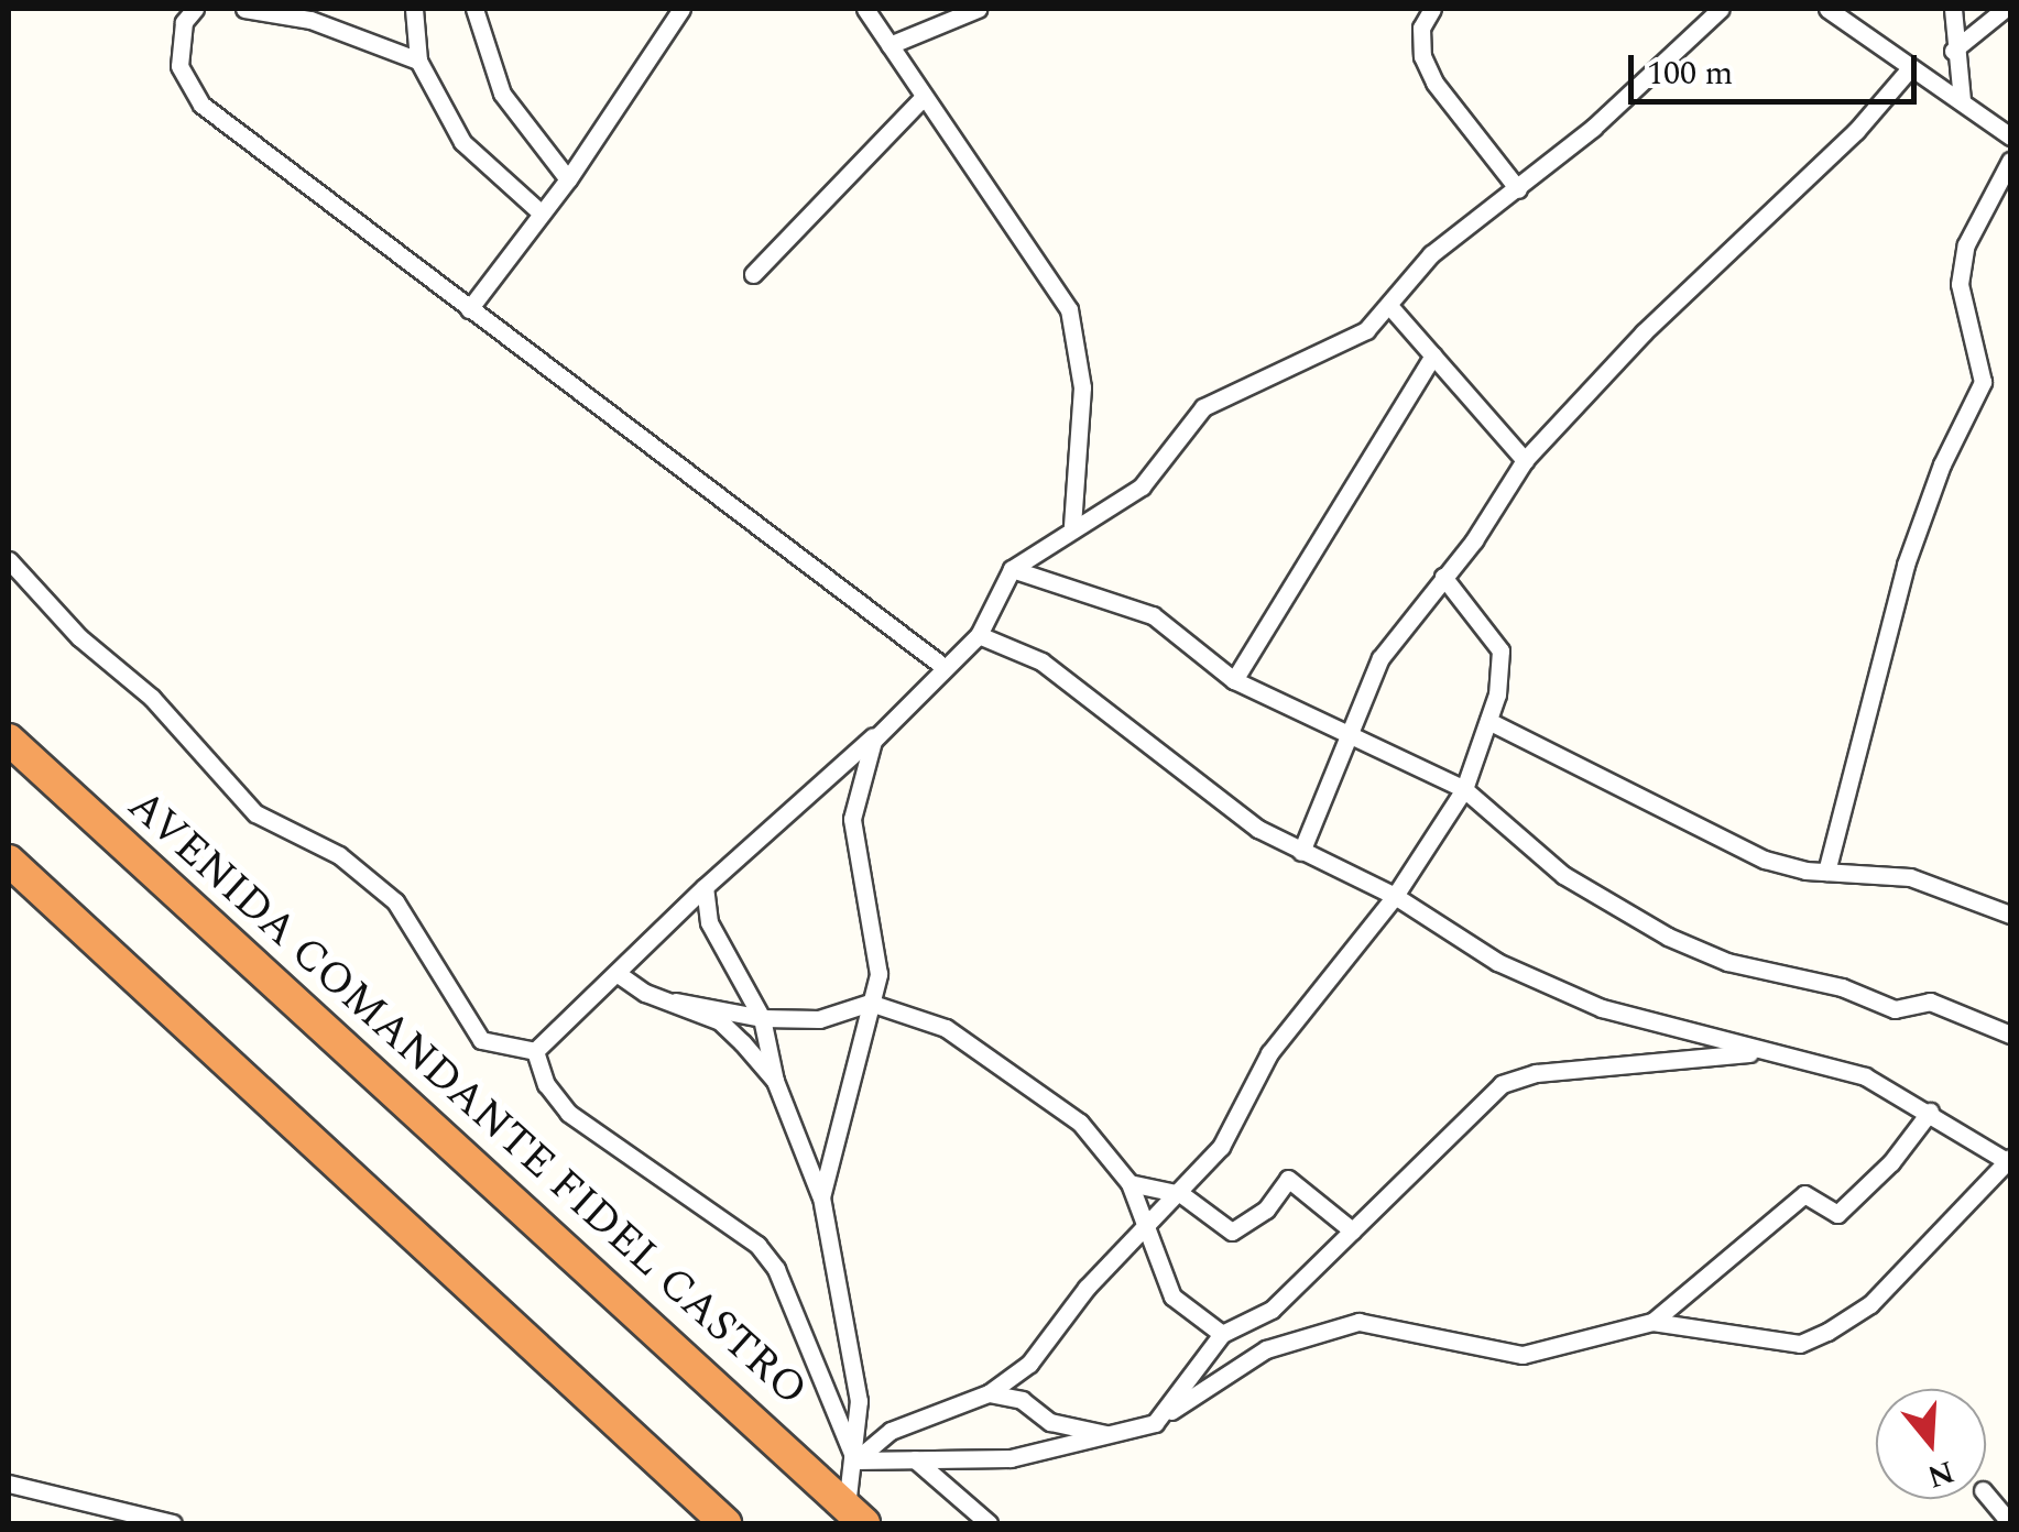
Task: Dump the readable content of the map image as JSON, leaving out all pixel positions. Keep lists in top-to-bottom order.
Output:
{
  "streets": {
    "highway": ["AVENIDA COMANDANTE FIDEL CASTRO"]
  },
  "scale_bar": "100 m",
  "north": "bottom"
}
